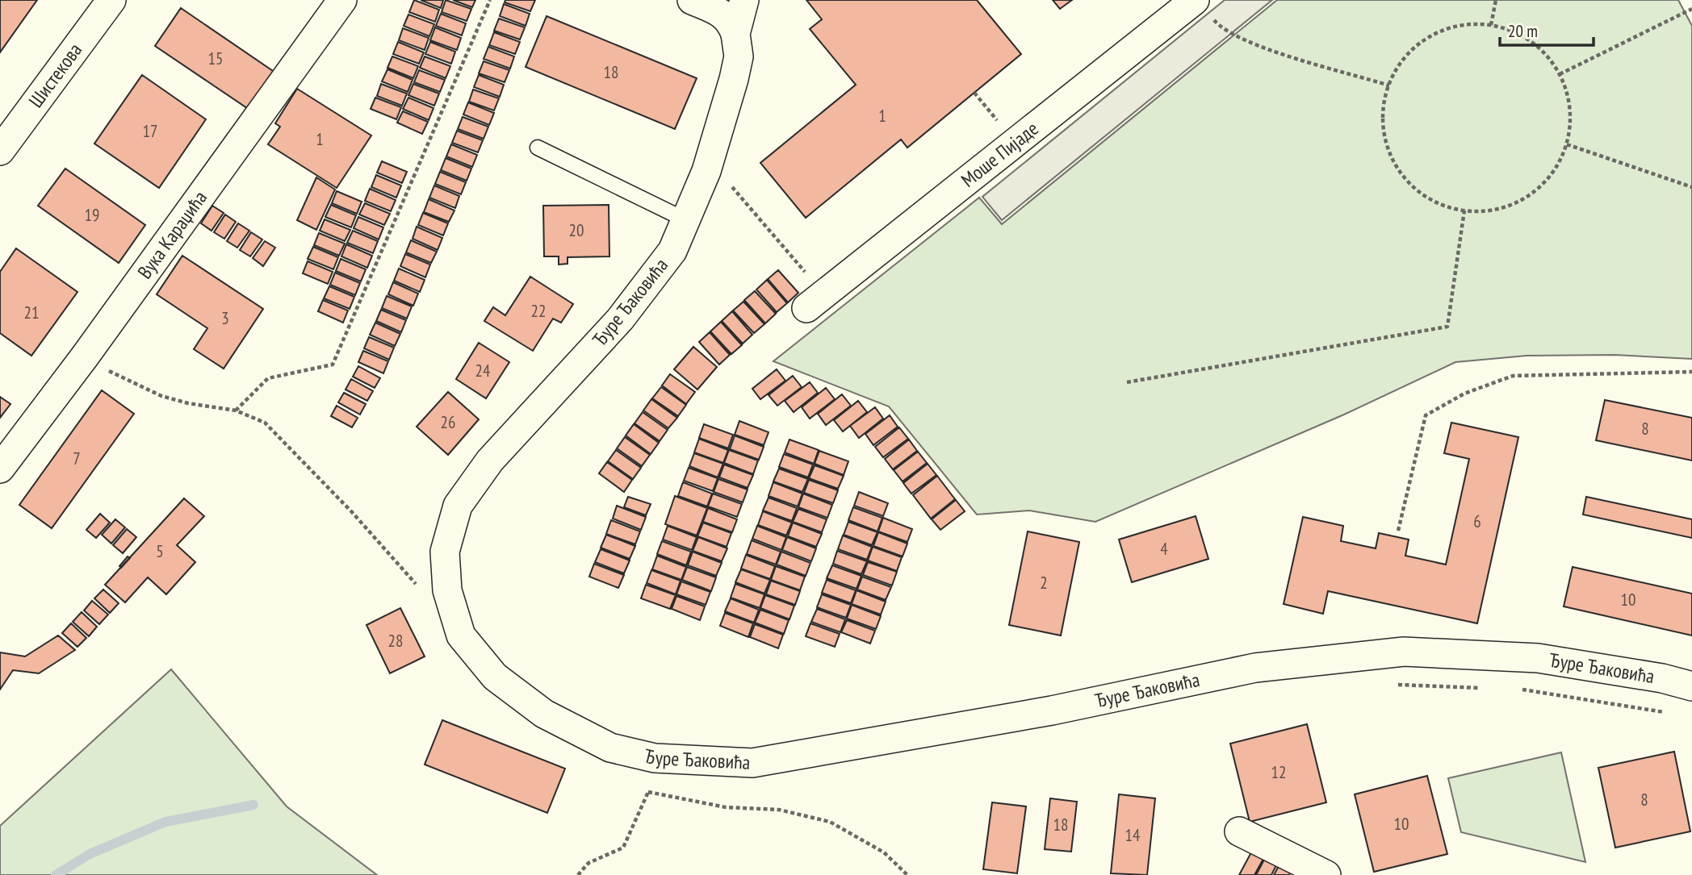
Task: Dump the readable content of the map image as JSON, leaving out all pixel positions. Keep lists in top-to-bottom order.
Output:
{
  "streets": {
    "street": [
      "Шистекова",
      "Моше Пијаде",
      "Вука Караџића",
      "Ђуре Ђаковића"
    ]
  },
  "house_numbers": [
    "15",
    "18",
    "1",
    "17",
    "1",
    "19",
    "20",
    "22",
    "21",
    "3",
    "24",
    "26",
    "8",
    "7",
    "6",
    "4",
    "5",
    "2",
    "10",
    "28",
    "12",
    "8",
    "10",
    "18",
    "14"
  ],
  "scale_bar": "20 m"
}
